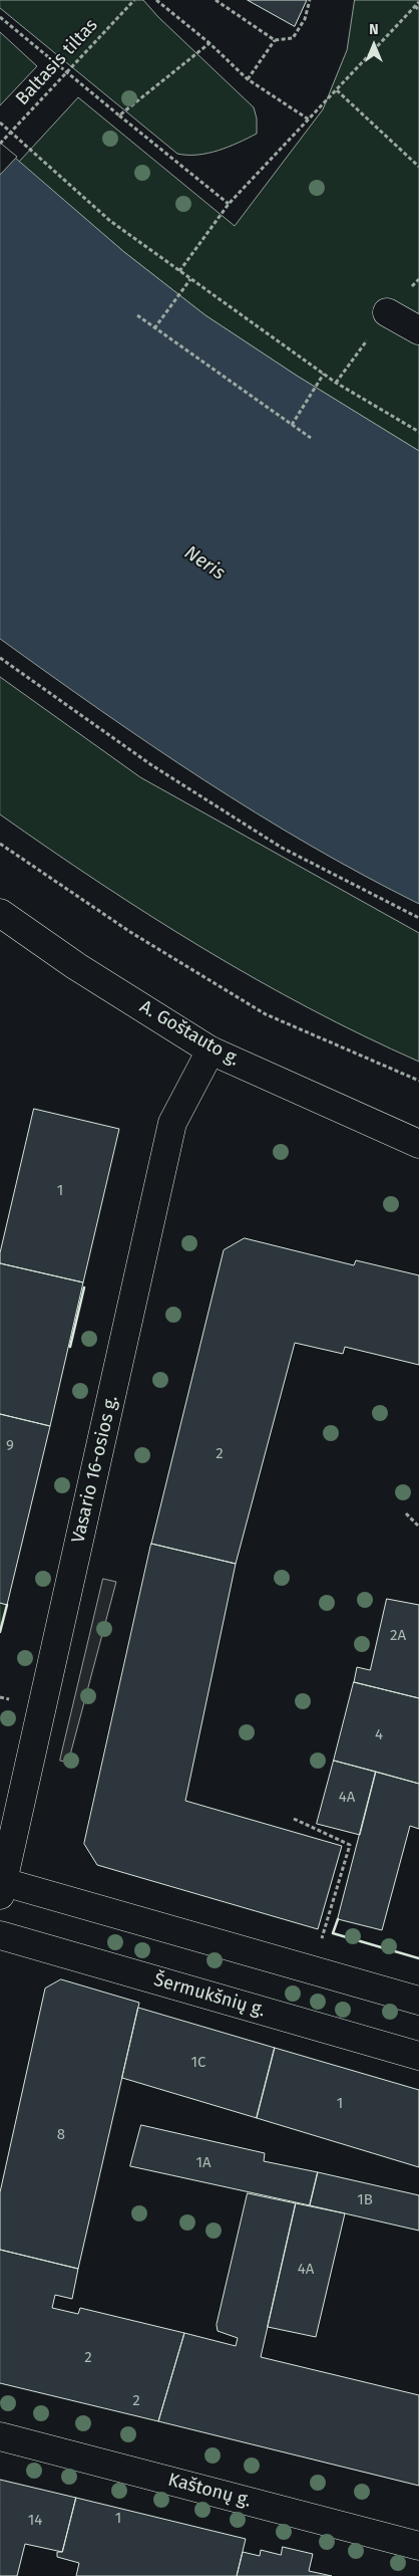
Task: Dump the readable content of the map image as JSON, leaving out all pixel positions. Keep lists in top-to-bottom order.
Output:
{
  "streets": {
    "street": [
      "A. Goštauto g.",
      "Vasario 16-osios g.",
      "Šermukšnių g.",
      "Kaštonų g."
    ],
    "path": ["Baltasis tiltas"]
  },
  "crossings": [
    ["A. Goštauto g.", "Vasario 16-osios g."]
  ],
  "water": ["Neris"],
  "house_numbers": [
    "1",
    "9",
    "2",
    "2A",
    "4",
    "4A",
    "1C",
    "1",
    "8",
    "1A",
    "1B",
    "4A",
    "2",
    "2",
    "1",
    "14"
  ],
  "north": "top"
}
